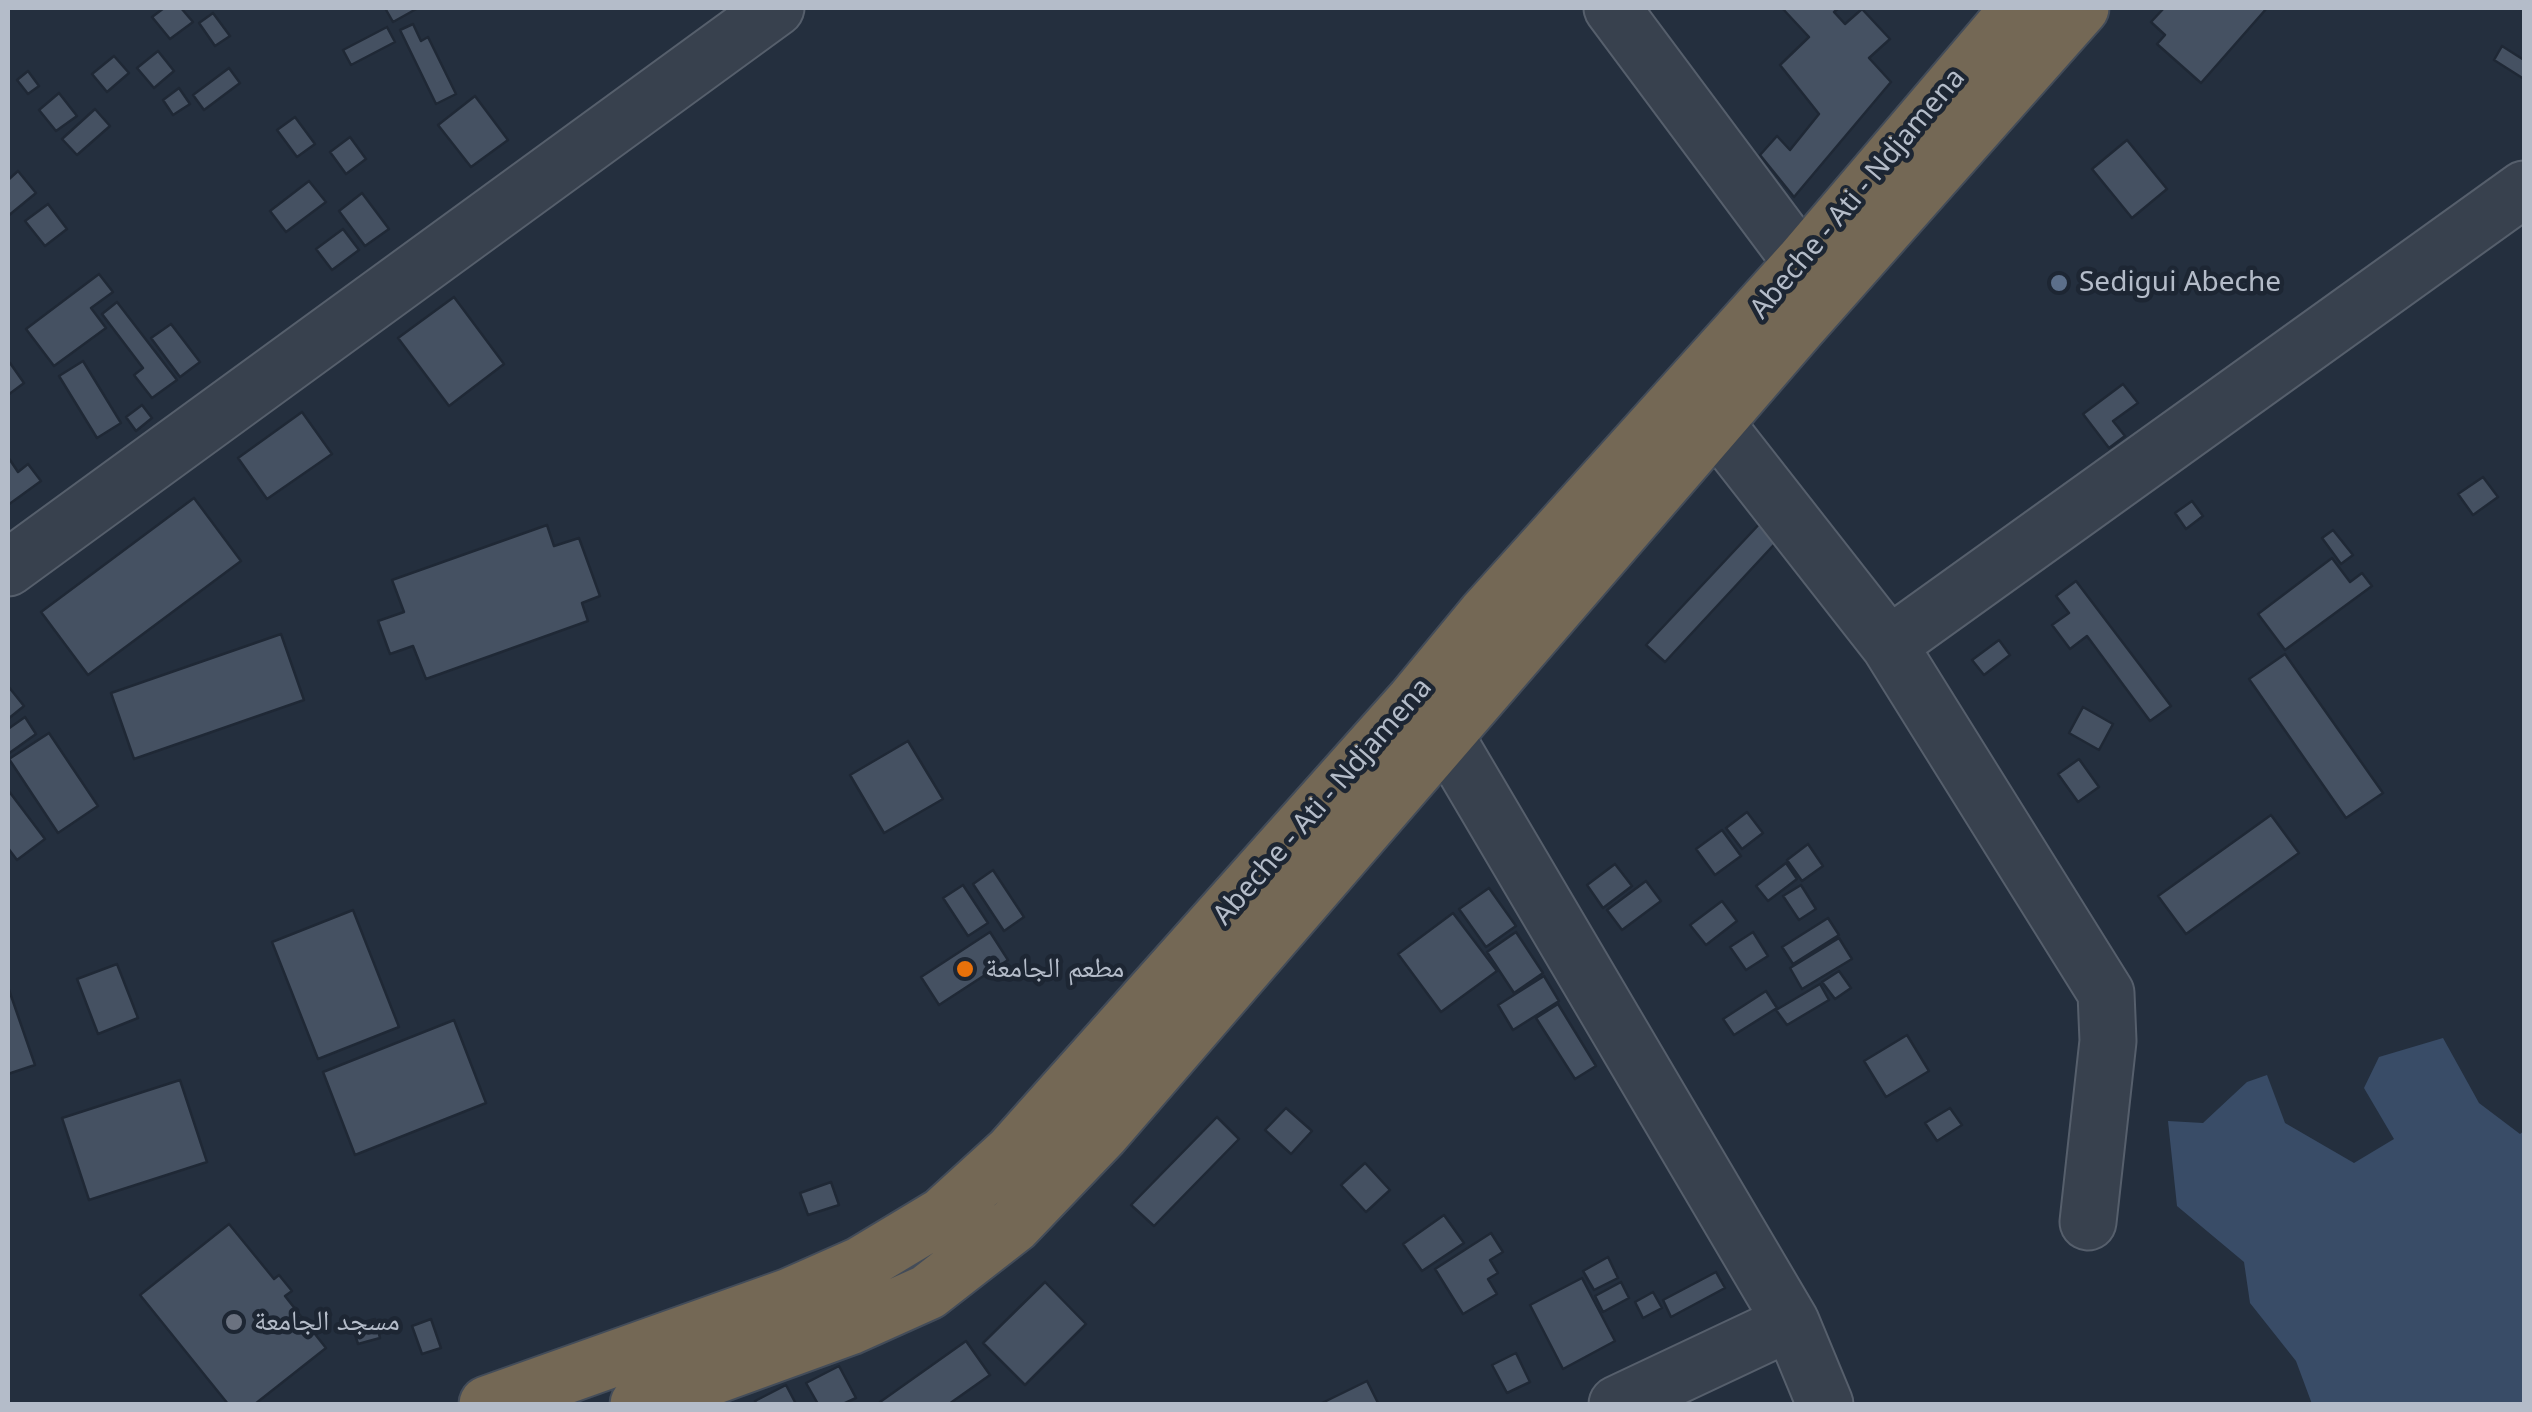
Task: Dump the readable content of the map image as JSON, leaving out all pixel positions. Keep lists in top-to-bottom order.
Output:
{
  "streets": {
    "highway": ["Abeche - Ati - Ndjamena"]
  },
  "places": ["Sedigui Abeche", "مطعم الجامعة", "مسجد الجامعة"]
}
